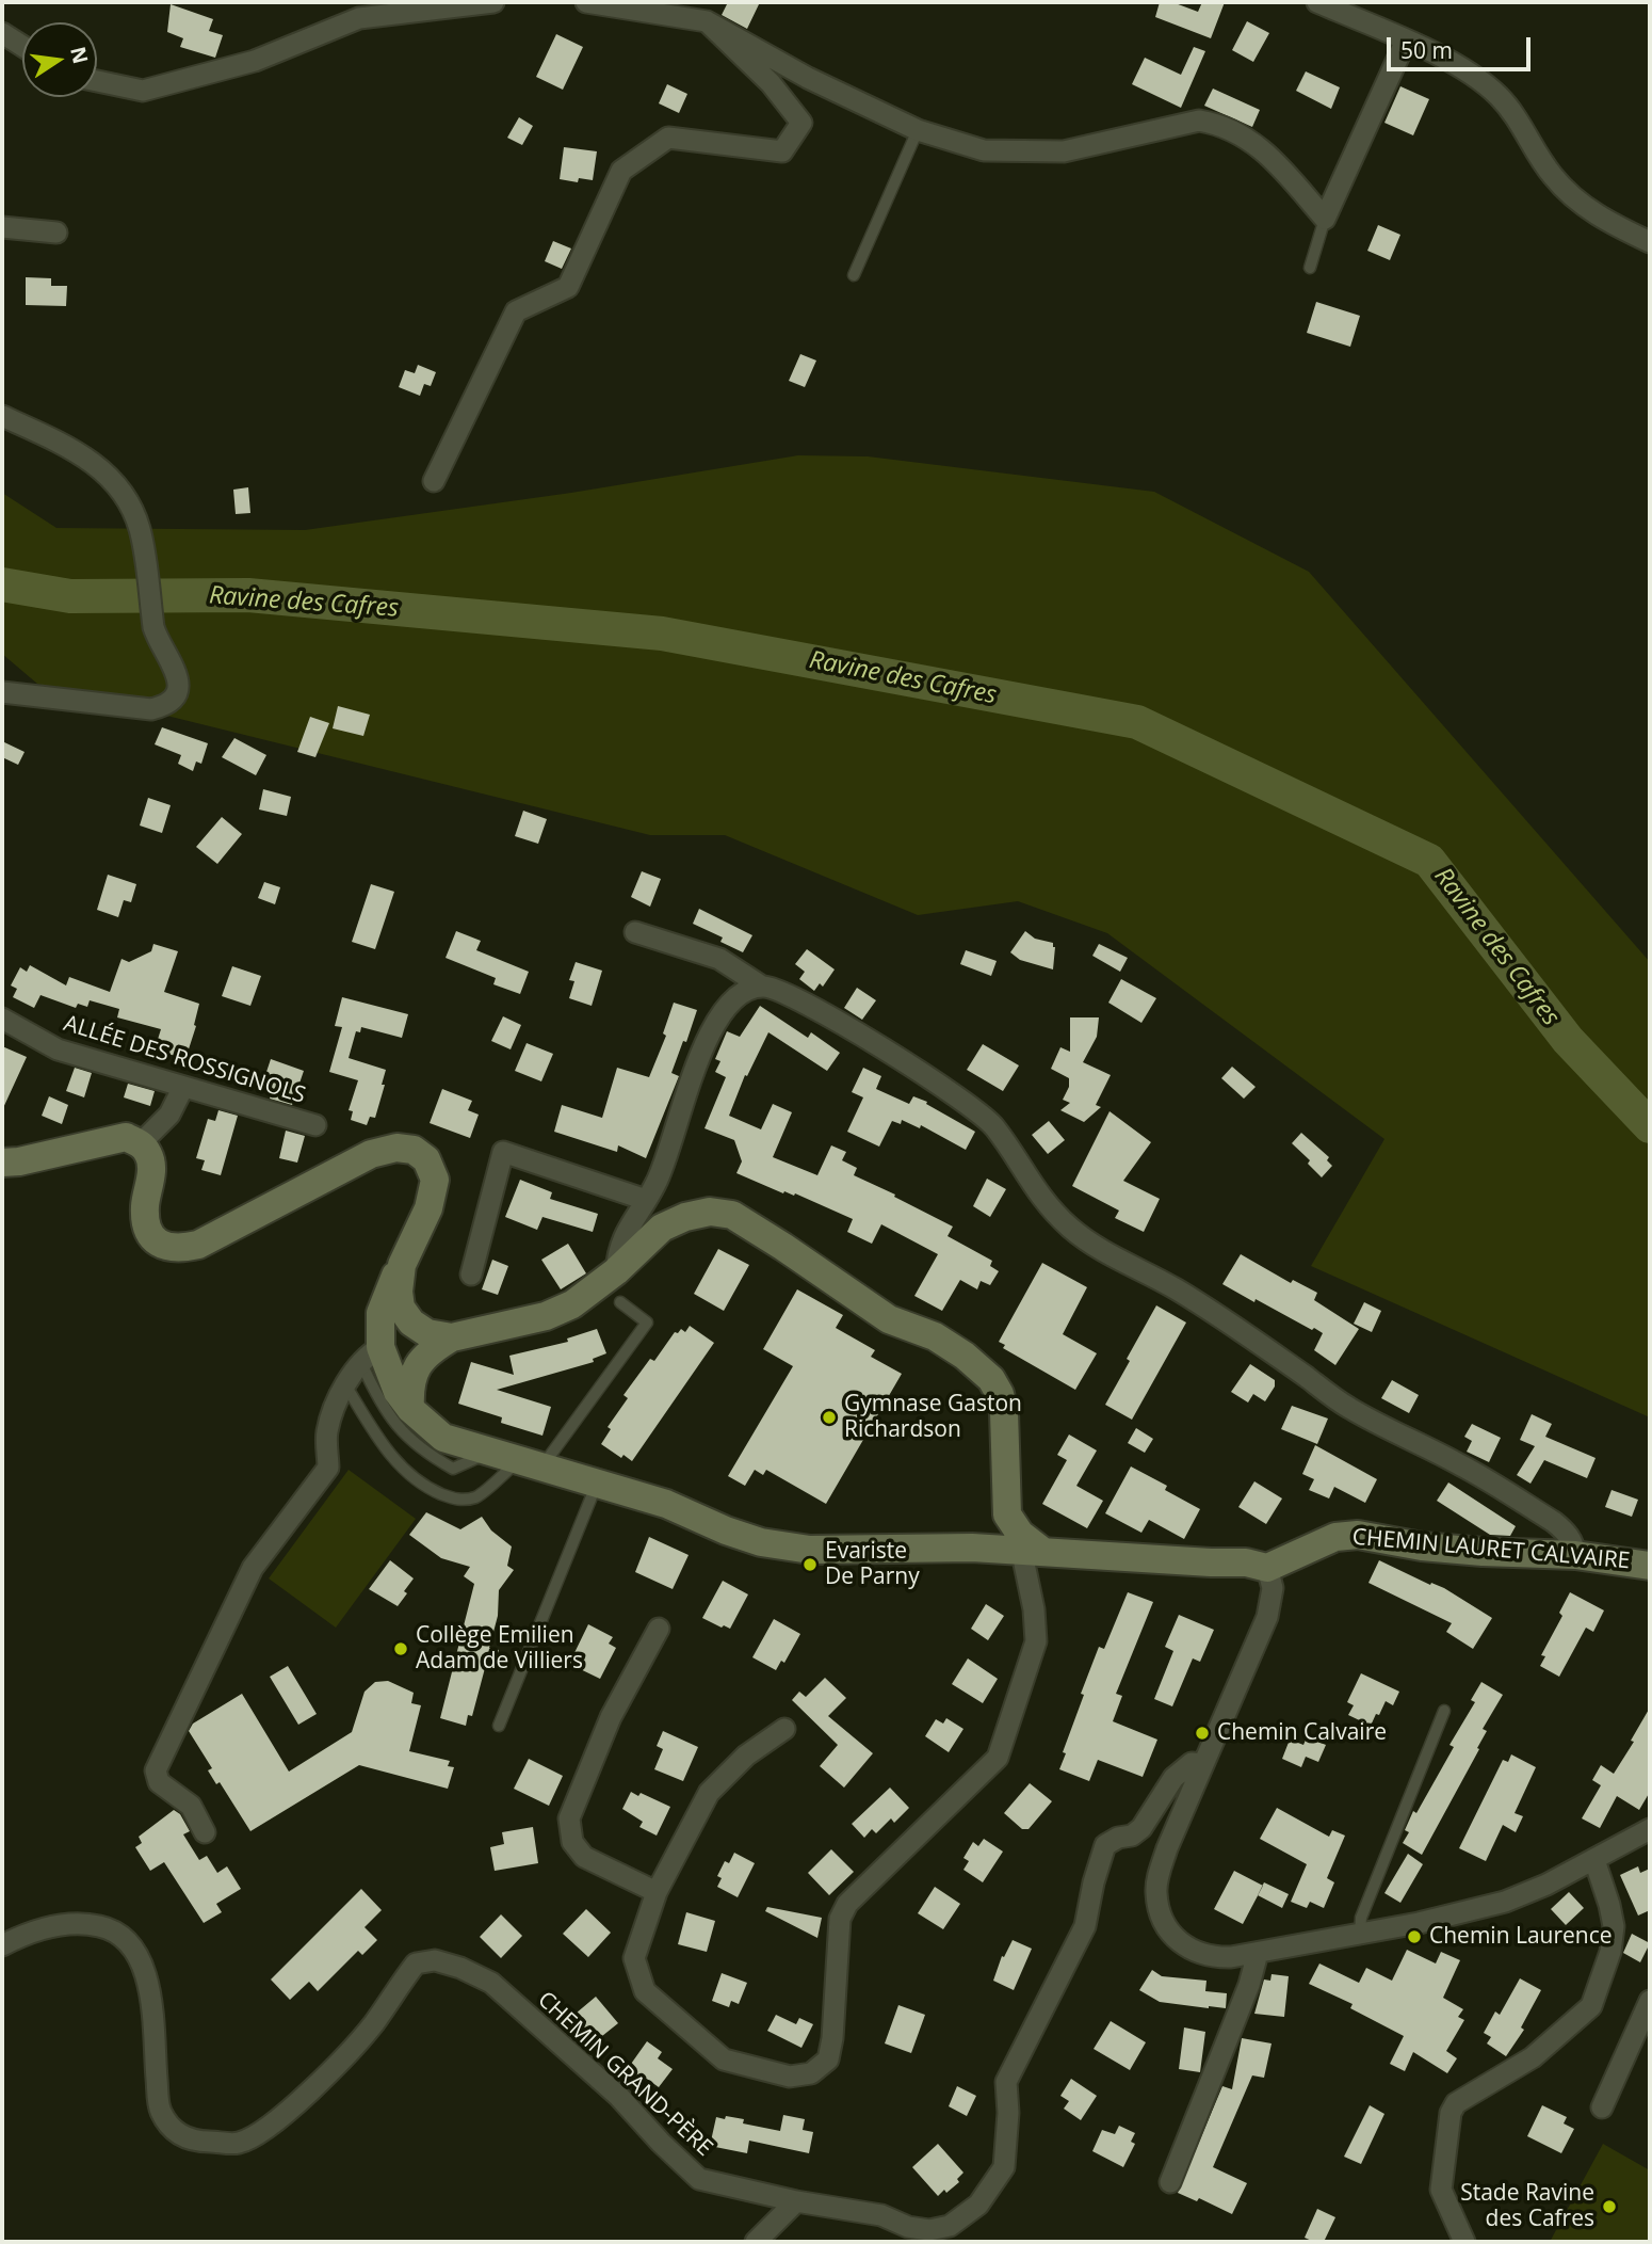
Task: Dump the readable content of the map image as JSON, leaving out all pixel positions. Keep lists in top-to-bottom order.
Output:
{
  "streets": {
    "main road": ["CHEMIN LAURET CALVAIRE"],
    "street": ["ALLÉE DES ROSSIGNOLS", "CHEMIN GRAND-PÈRE"]
  },
  "water": ["Ravine des Cafres"],
  "places": [
    "Gymnase Gaston Richardson",
    "Evariste De Parny",
    "Collège Emilien Adam de Villiers",
    "Chemin Calvaire",
    "Chemin Laurence",
    "Stade Ravine des Cafres"
  ],
  "scale_bar": "50 m",
  "north": "right"
}
